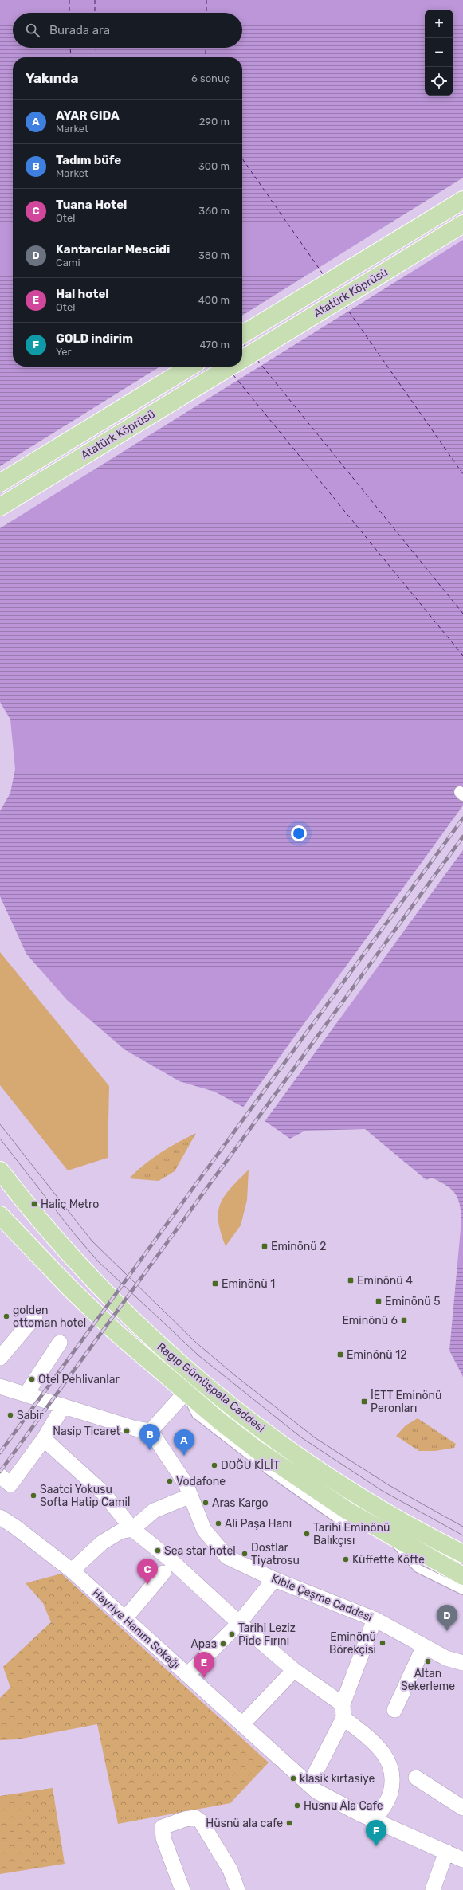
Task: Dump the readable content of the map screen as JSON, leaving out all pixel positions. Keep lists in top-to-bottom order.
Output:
{
  "streets": {
    "main road": ["Atatürk Köprüsü", "Ragıp Gümüşpala Caddesi"],
    "street": ["Kıble Çeşme Caddesi", "Hayriye Hanım Sokağı"]
  },
  "places": {
    "transit": [
      "Haliç Metro",
      "Eminönü 2",
      "Eminönü 4",
      "Eminönü 1",
      "Eminönü 5",
      "Eminönü 6",
      "Eminönü 12",
      "İETT Eminönü Peronları"
    ],
    "other": [
      "golden ottoman hotel",
      "Otel Pehlivanlar",
      "Sabir",
      "Nasip Ticaret",
      "DOĞU KİLİT",
      "Vodafone",
      "Saatci Yokusu Softa Hatip Camiİ",
      "Aras Kargo",
      "Ali Paşa Hanı",
      "Tarihi Eminönü Balıkçısı",
      "Sea star hotel",
      "Dostlar Tiyatrosu",
      "Küffette Köfte",
      "Tarihi Leziz Pide Fırını",
      "Eminönü Börekçisi",
      "Араз",
      "Altan Sekerleme",
      "klasik kırtasiye",
      "Husnu Ala Cafe",
      "Hüsnü ala cafe"
    ]
  },
  "page": {
    "map_buttons": ["+", "−"],
    "search": "Burada ara",
    "heading": ["Yakında", "6 sonuç"],
    "list": [
      {
        "mark": "A",
        "name": "AYAR GIDA",
        "note": "Market",
        "value": "290 m"
      },
      {
        "mark": "B",
        "name": "Tadım büfe",
        "note": "Market",
        "value": "300 m"
      },
      {
        "mark": "C",
        "name": "Tuana Hotel",
        "note": "Otel",
        "value": "360 m"
      },
      {
        "mark": "D",
        "name": "Kantarcılar Mescidi",
        "note": "Cami",
        "value": "380 m"
      },
      {
        "mark": "E",
        "name": "Hal hotel",
        "note": "Otel",
        "value": "400 m"
      },
      {
        "mark": "F",
        "name": "GOLD indirim",
        "note": "Yer",
        "value": "470 m"
      }
    ],
    "pins": [
      "B",
      "A",
      "C",
      "D",
      "E",
      "F"
    ]
  }
}
